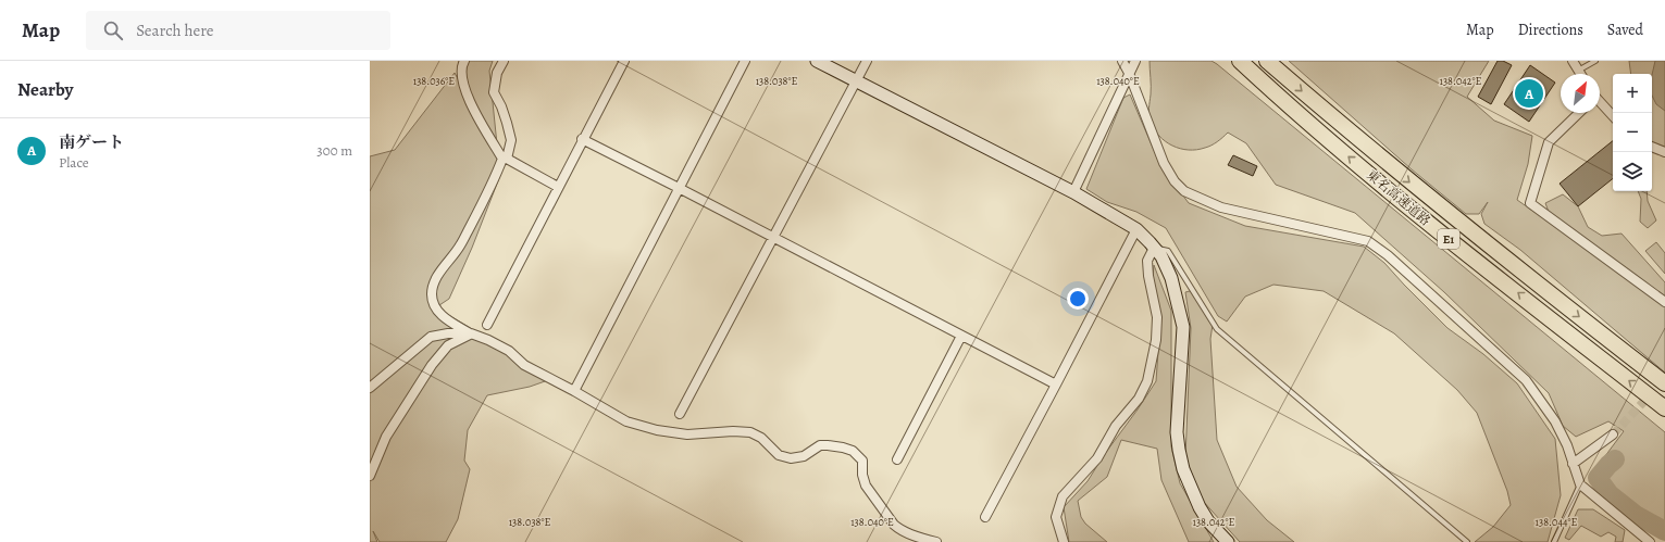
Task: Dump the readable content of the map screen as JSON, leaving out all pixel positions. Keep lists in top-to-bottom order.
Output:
{
  "streets": {
    "highway": ["東名高速道路", "E1"]
  },
  "north": "top right",
  "page": {
    "header": "Map",
    "search": "Search here",
    "nav": ["Map", "Directions", "Saved"],
    "heading": "Nearby",
    "map_buttons": ["+", "−"],
    "pins": "A",
    "list": [
      {
        "mark": "A",
        "name": "南ゲート",
        "note": "Place",
        "value": "300 m"
      }
    ]
  },
  "coordinates": [
    "138.036°E",
    "138.038°E",
    "138.040°E",
    "138.042°E",
    "138.044°E"
  ]
}
